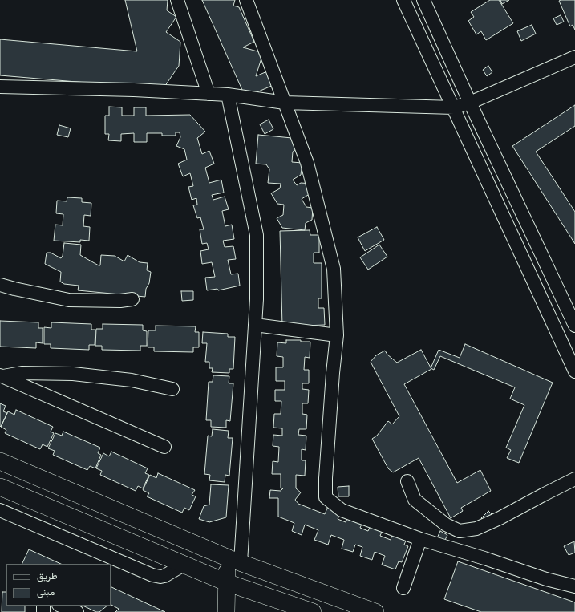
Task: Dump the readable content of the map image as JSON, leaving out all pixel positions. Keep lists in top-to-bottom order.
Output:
{
  "legend": ["طريق", "مبنى"]
}
